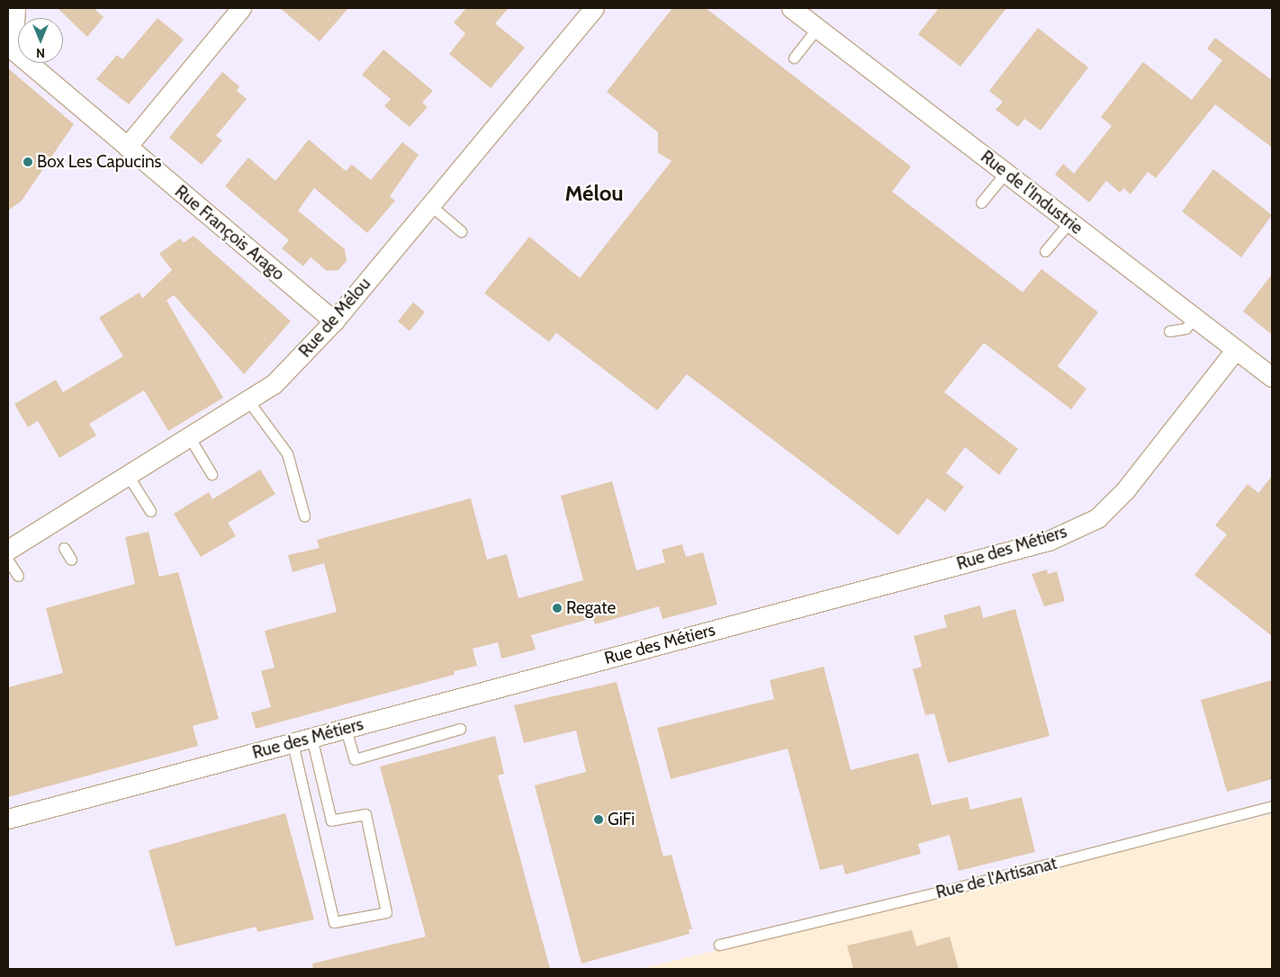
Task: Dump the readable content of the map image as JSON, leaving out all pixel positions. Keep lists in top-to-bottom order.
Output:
{
  "streets": {
    "street": [
      "Rue de l'Industrie",
      "Rue François Arago",
      "Rue de Mélou",
      "Rue des Métiers"
    ],
    "lane": ["Rue de l'Artisanat"]
  },
  "crossings": [
    ["Rue de l'Industrie", "Rue des Métiers"],
    ["Rue François Arago", "Rue de Mélou"]
  ],
  "districts": ["Mélou"],
  "places": ["Box Les Capucins", "Regate", "GiFi"],
  "north": "bottom"
}
